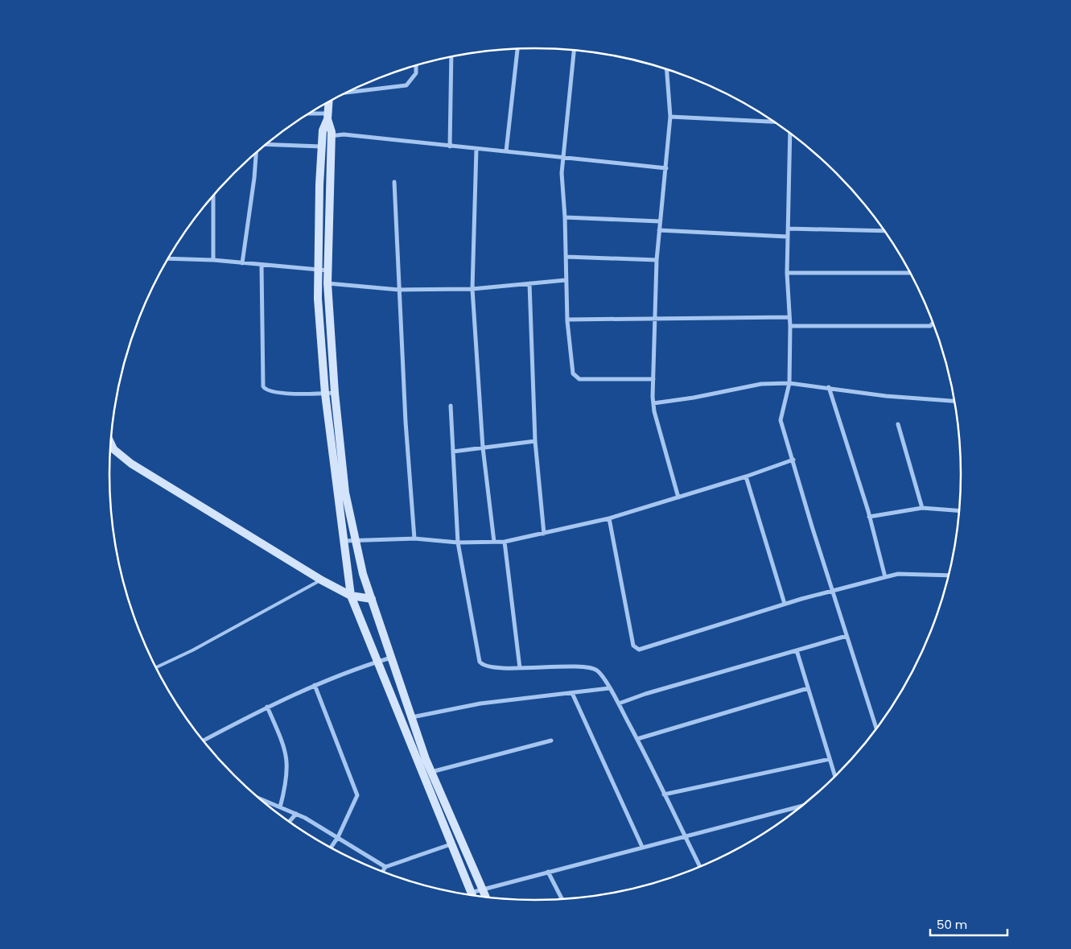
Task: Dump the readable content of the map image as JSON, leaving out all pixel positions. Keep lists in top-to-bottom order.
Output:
{
  "scale_bar": "50 m"
}
